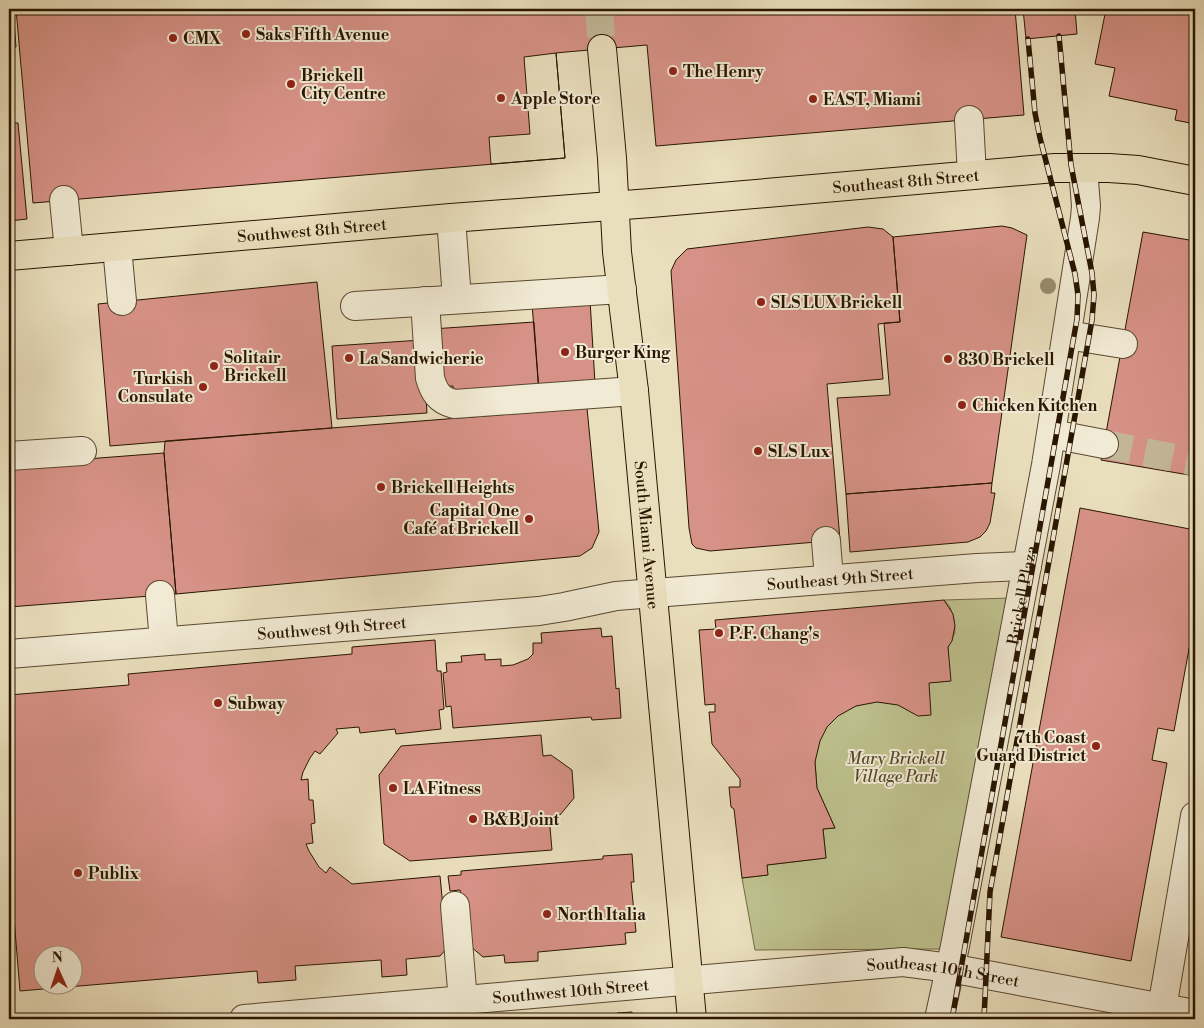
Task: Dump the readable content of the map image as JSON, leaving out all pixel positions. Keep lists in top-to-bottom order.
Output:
{
  "streets": {
    "main road": ["Southeast 8th Street", "Southwest 8th Street", "South Miami Avenue"],
    "street": [
      "Southeast 9th Street",
      "Brickell Plaza",
      "Southwest 9th Street",
      "Southeast 10th Street",
      "Southwest 10th Street"
    ]
  },
  "crossings": [
    ["Southeast 8th Street", "Southwest 8th Street"],
    ["Southeast 8th Street", "South Miami Avenue"],
    ["Southeast 8th Street", "Brickell Plaza"],
    ["Southwest 8th Street", "South Miami Avenue"],
    ["South Miami Avenue", "Southeast 9th Street"],
    ["South Miami Avenue", "Southwest 9th Street"],
    ["South Miami Avenue", "Southeast 10th Street"],
    ["South Miami Avenue", "Southwest 10th Street"],
    ["Southeast 9th Street", "Brickell Plaza"],
    ["Southeast 9th Street", "Southwest 9th Street"],
    ["Brickell Plaza", "Southeast 10th Street"],
    ["Southeast 10th Street", "Southwest 10th Street"]
  ],
  "parks": ["Mary Brickell Village Park"],
  "places": [
    "Saks Fifth Avenue",
    "CMX",
    "The Henry",
    "Brickell City Centre",
    "Apple Store",
    "EAST, Miami",
    "SLS LUX Brickell",
    "Burger King",
    "La Sandwicherie",
    "830 Brickell",
    "Solitair Brickell",
    "Turkish Consulate",
    "Chicken Kitchen",
    "SLS Lux",
    "Brickell Heights",
    "Capital One Café at Brickell",
    "P.F. Chang's",
    "Subway",
    "7th Coast Guard District",
    "LA Fitness",
    "B&B Joint",
    "Publix",
    "North Italia"
  ],
  "north": "top"
}
